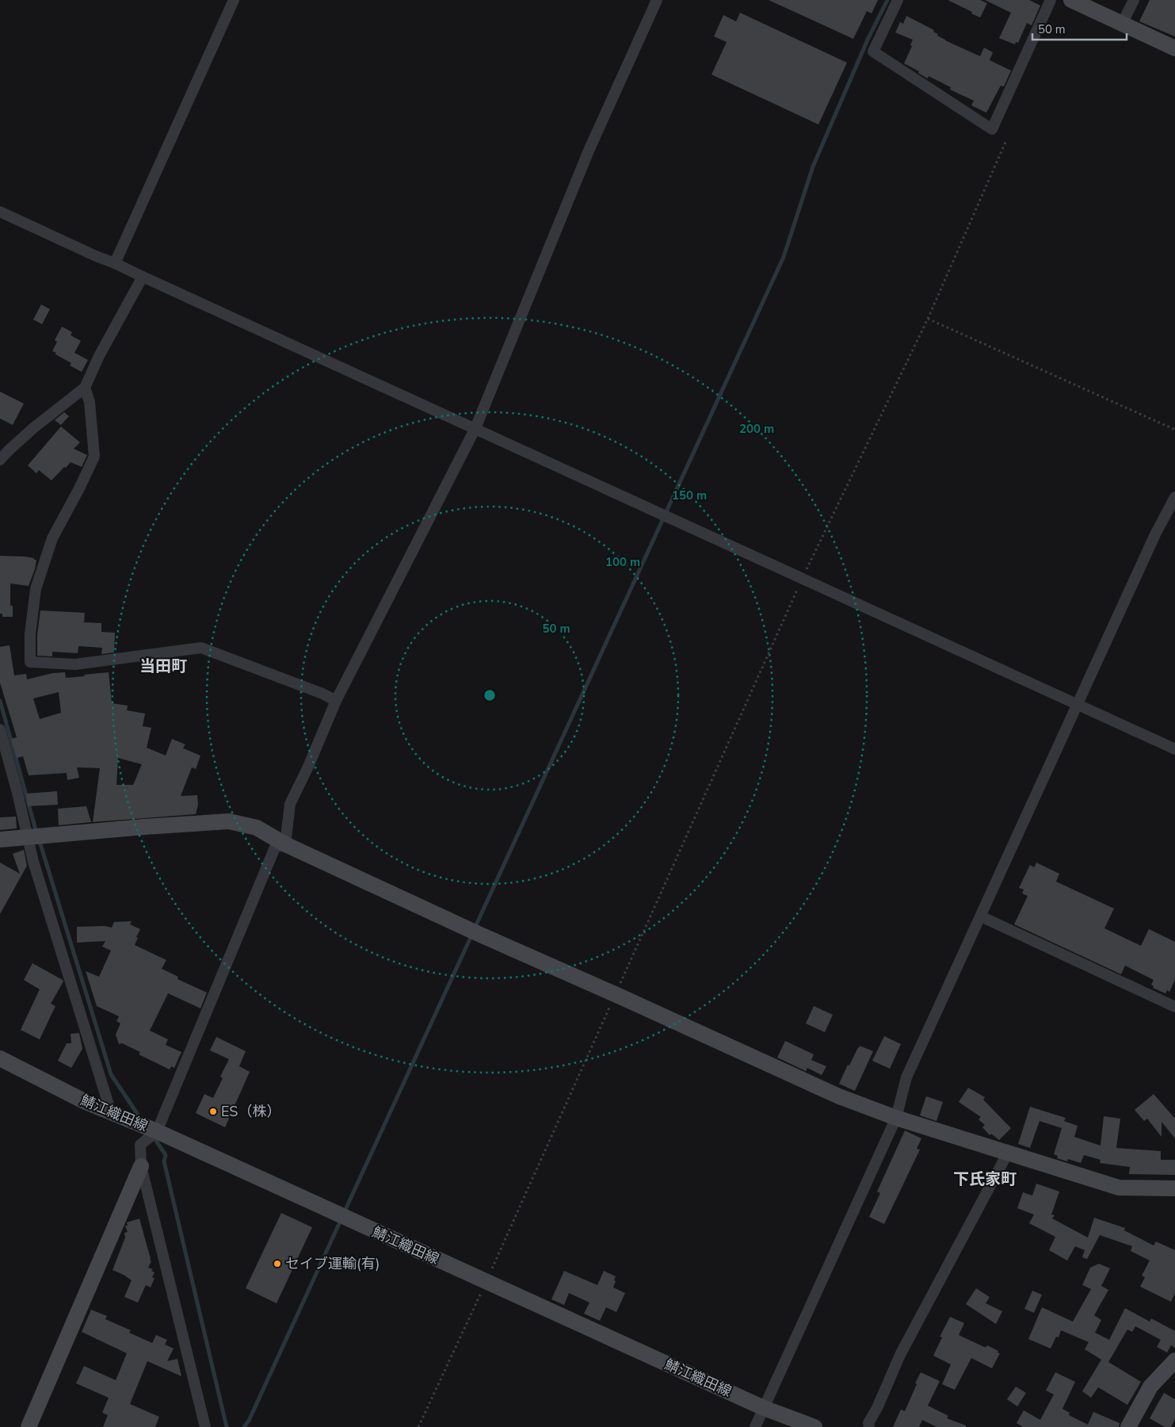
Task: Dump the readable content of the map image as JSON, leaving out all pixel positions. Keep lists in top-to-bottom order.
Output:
{
  "streets": {
    "street": ["鯖江織田線"]
  },
  "districts": ["当田町", "下氏家町"],
  "places": ["ES（株）", "セイブ運輸(有)"],
  "scale_bar": "50 m",
  "rings": [
    "200 m",
    "150 m",
    "100 m",
    "50 m"
  ]
}
